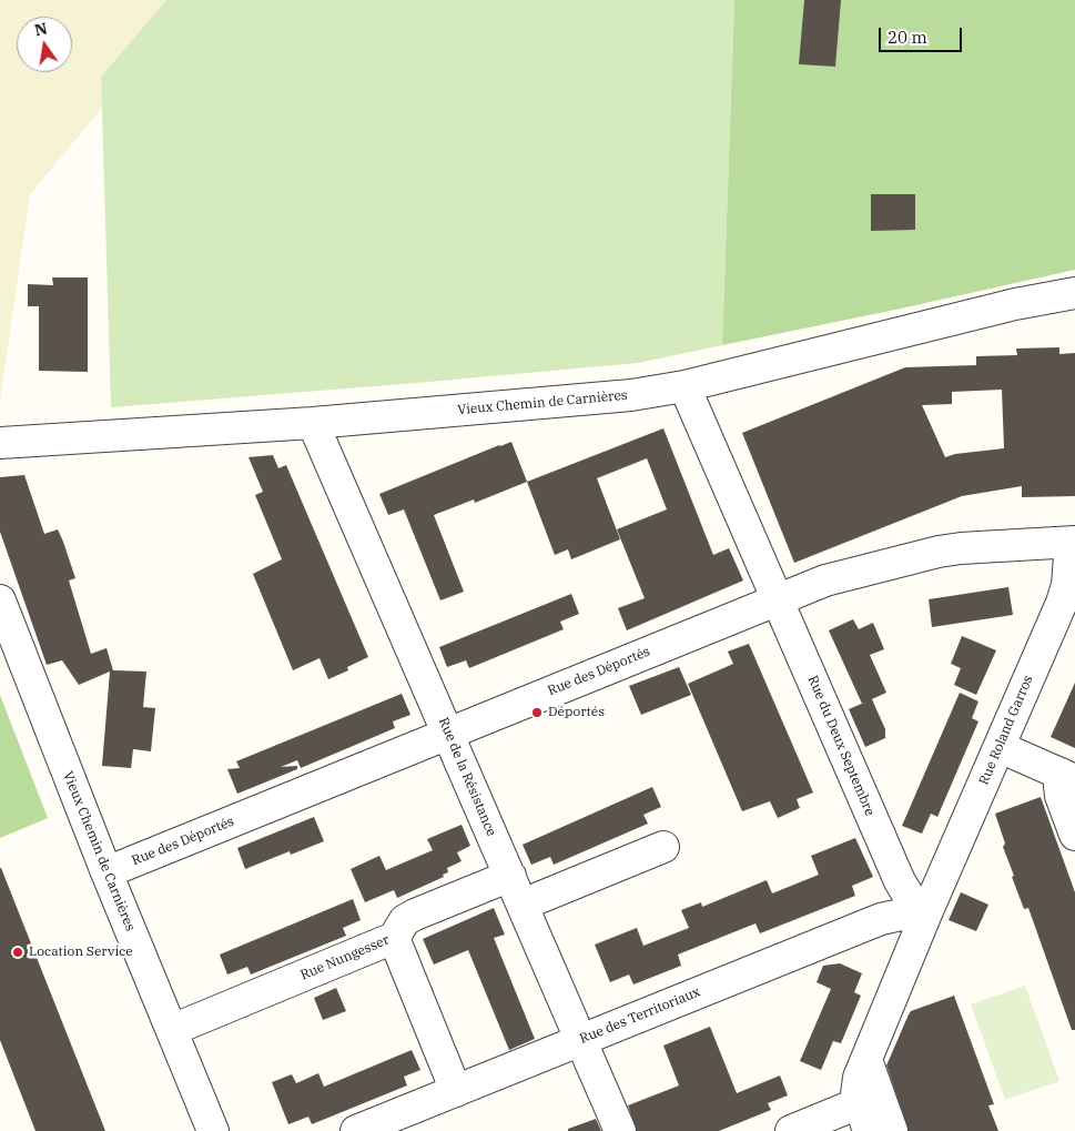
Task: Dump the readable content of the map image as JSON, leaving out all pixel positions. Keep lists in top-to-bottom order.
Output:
{
  "streets": {
    "street": [
      "Vieux Chemin de Carnières",
      "Rue des Déportés",
      "Rue Roland Garros",
      "Rue du Deux Septembre",
      "Rue de la Résistance",
      "Rue Nungesser",
      "Rue des Territoriaux"
    ]
  },
  "crossings": [
    ["Vieux Chemin de Carnières", "Rue des Déportés"],
    ["Vieux Chemin de Carnières", "Rue du Deux Septembre"],
    ["Vieux Chemin de Carnières", "Rue de la Résistance"],
    ["Vieux Chemin de Carnières", "Rue Nungesser"],
    ["Rue des Déportés", "Rue Roland Garros"],
    ["Rue des Déportés", "Rue du Deux Septembre"],
    ["Rue des Déportés", "Rue de la Résistance"],
    ["Rue Roland Garros", "Rue du Deux Septembre"],
    ["Rue Roland Garros", "Rue des Territoriaux"],
    ["Rue du Deux Septembre", "Rue des Territoriaux"],
    ["Rue de la Résistance", "Rue Nungesser"],
    ["Rue de la Résistance", "Rue des Territoriaux"]
  ],
  "places": ["Déportés", "Location Service"],
  "scale_bar": "20 m",
  "north": "top"
}
